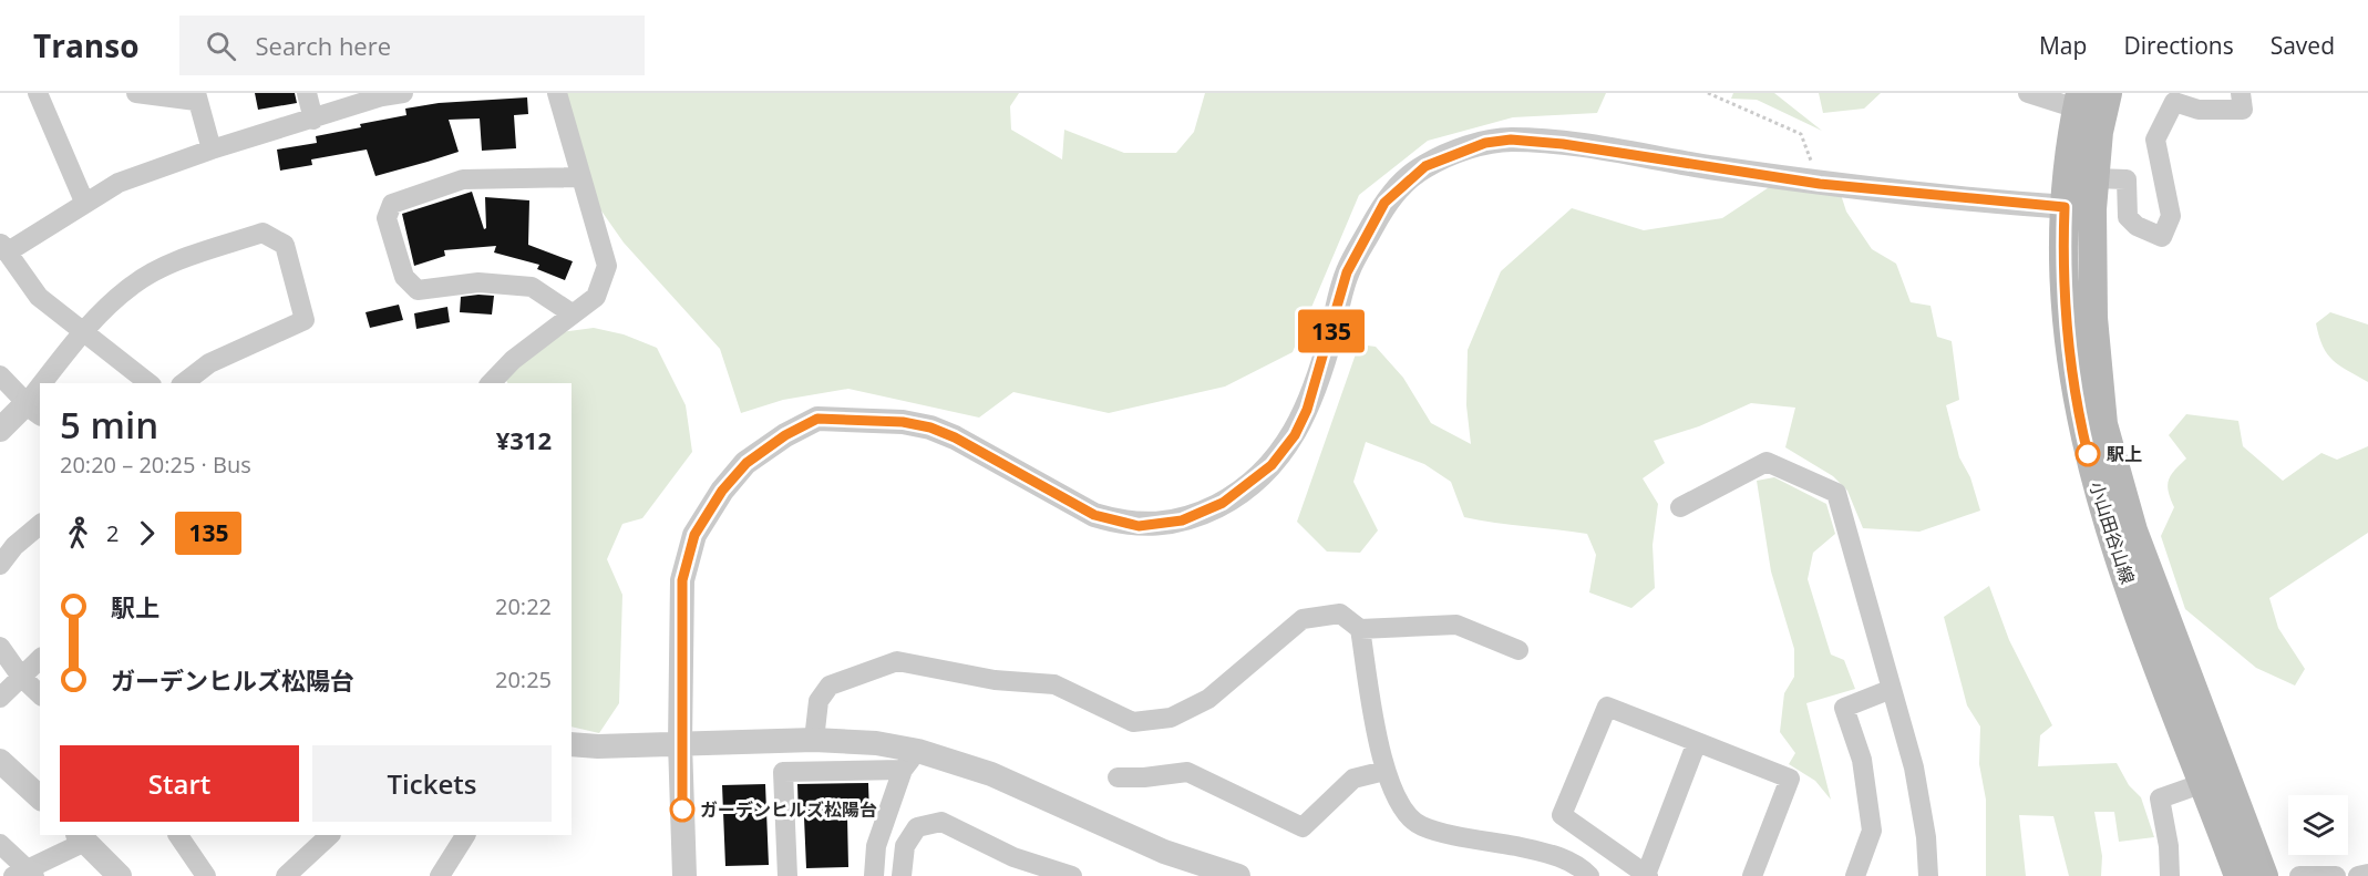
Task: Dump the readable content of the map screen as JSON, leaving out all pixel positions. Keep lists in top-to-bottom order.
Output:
{
  "streets": {
    "main road": ["小山田谷山線"]
  },
  "places": ["駅上", "ガーデンヒルズ松陽台"],
  "lines": ["bus line 135"],
  "page": {
    "header": "Transo",
    "search": "Search here",
    "nav": ["Map", "Directions", "Saved"],
    "on_map": "135",
    "heading": ["5 min", "20:20 – 20:25 · Bus", "¥312"],
    "legs": ["2", "135"],
    "list": [
      {
        "name": "駅上",
        "value": "20:22"
      },
      {
        "name": "ガーデンヒルズ松陽台",
        "value": "20:25"
      }
    ],
    "buttons": ["Start", "Tickets"]
  }
}
